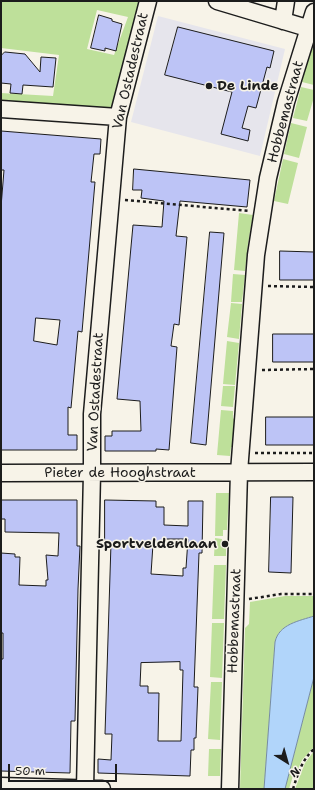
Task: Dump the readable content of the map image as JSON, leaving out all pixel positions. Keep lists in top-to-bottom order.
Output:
{
  "streets": {
    "street": ["Van Ostadestraat", "Hobbemastraat", "Pieter de Hooghstraat"]
  },
  "crossings": [
    ["Van Ostadestraat", "Pieter de Hooghstraat"],
    ["Hobbemastraat", "Pieter de Hooghstraat"]
  ],
  "places": ["De Linde", "Sportveldenlaan"],
  "scale_bar": "50 m",
  "north": "bottom right"
}
